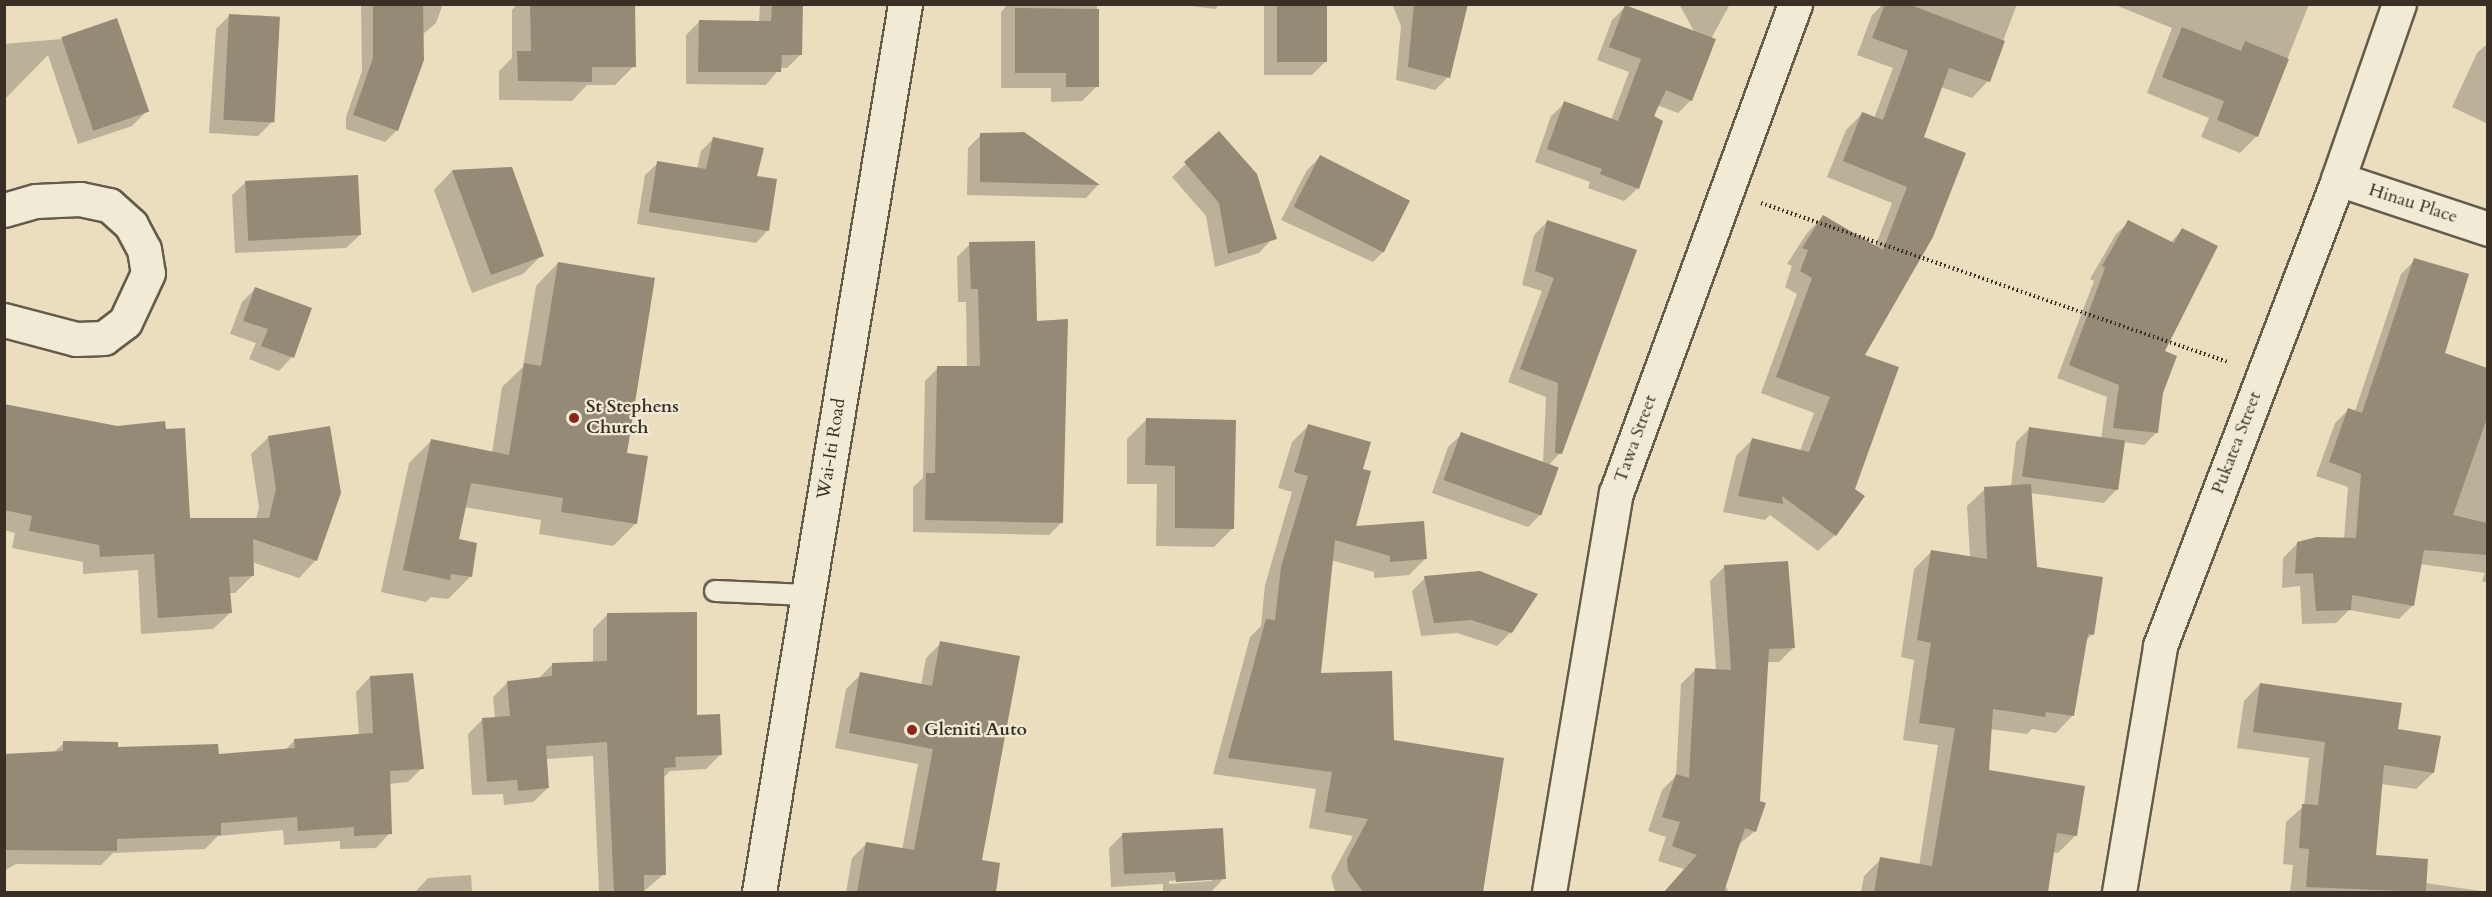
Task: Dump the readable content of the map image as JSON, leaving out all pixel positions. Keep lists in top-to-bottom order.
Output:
{
  "streets": {
    "street": [
      "Hinau Place",
      "Tawa Street",
      "Pukatea Street",
      "Wai-Iti Road"
    ]
  },
  "crossings": [
    ["Hinau Place", "Pukatea Street"]
  ],
  "places": ["St Stephens Church", "Gleniti Auto"]
}
